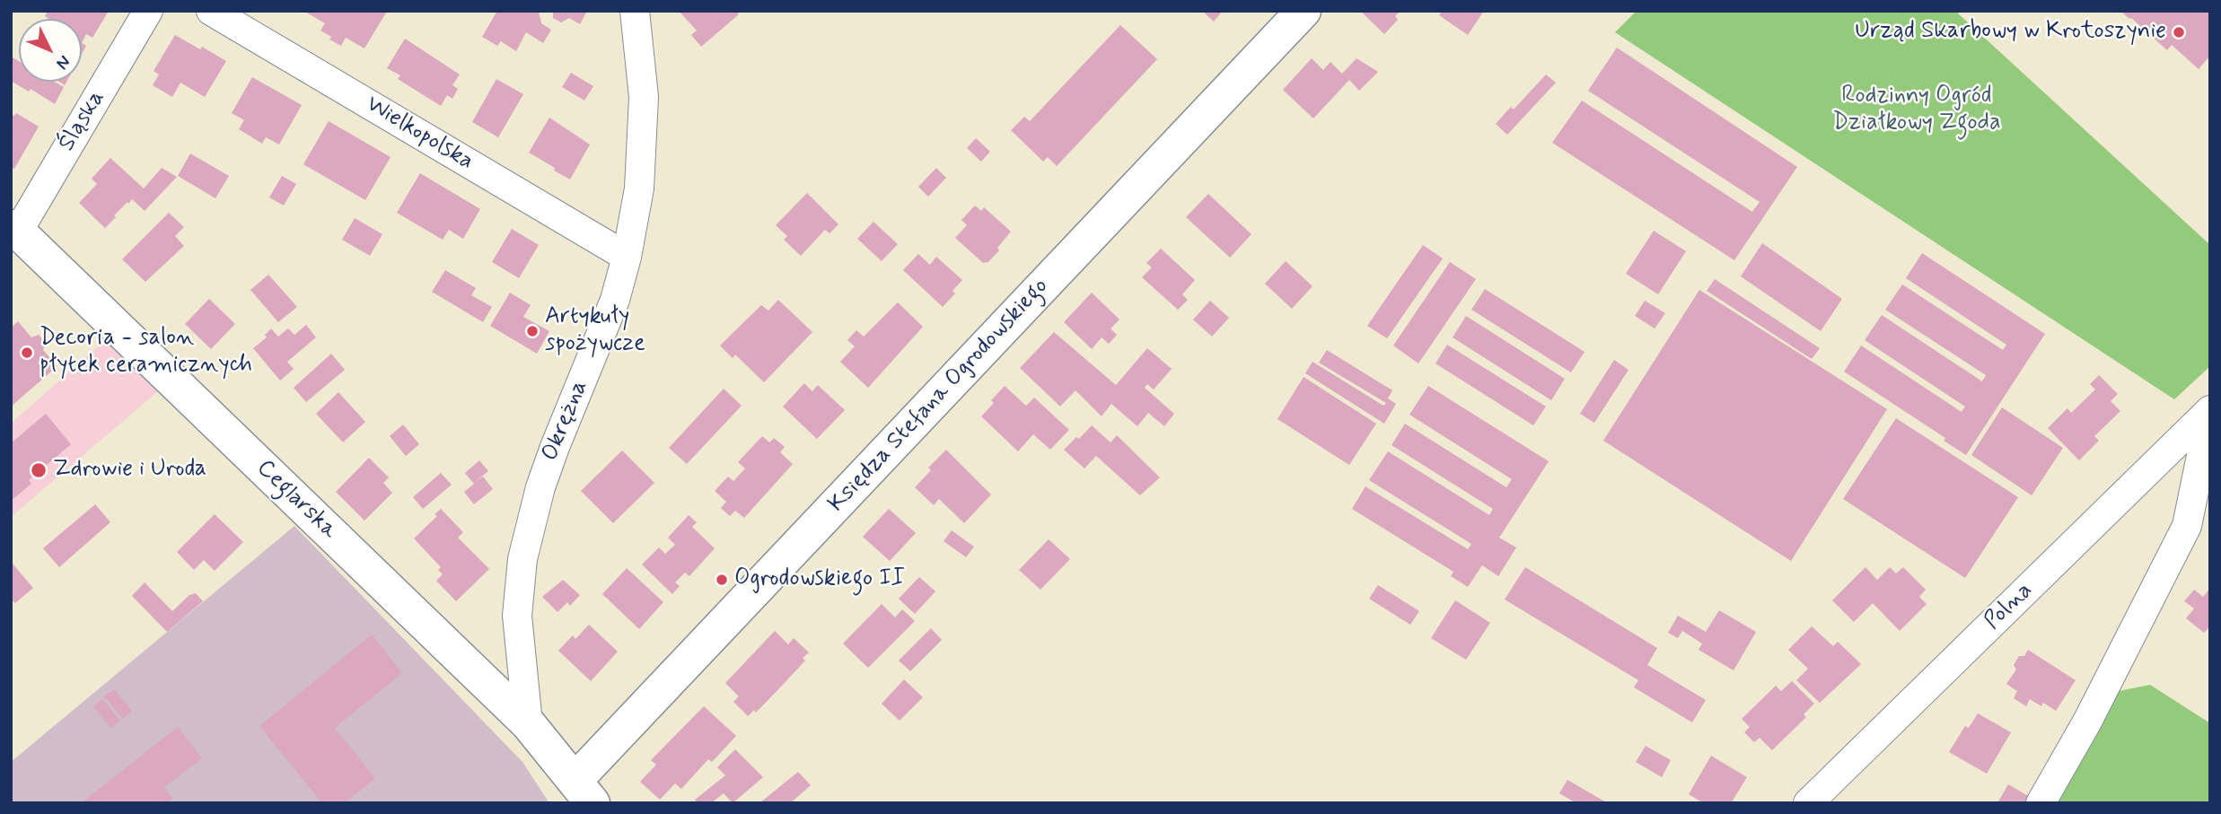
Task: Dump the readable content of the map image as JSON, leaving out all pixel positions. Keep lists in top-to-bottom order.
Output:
{
  "streets": {
    "street": [
      "Śląska",
      "Wielkopolska",
      "Księdza Stefana Ogrodowskiego",
      "Okrężna",
      "Ceglarska",
      "Polna"
    ]
  },
  "crossings": [
    ["Śląska", "Ceglarska"],
    ["Wielkopolska", "Okrężna"],
    ["Księdza Stefana Ogrodowskiego", "Ceglarska"],
    ["Okrężna", "Ceglarska"]
  ],
  "parks": ["Rodzinny Ogród Działkowy Zgoda"],
  "places": [
    "Urząd Skarbowy w Krotoszynie",
    "Artykuły spożywcze",
    "Decoria - salon płytek ceramicznych",
    "Zdrowie i Uroda",
    "Ogrodowskiego II"
  ],
  "north": "bottom right"
}
